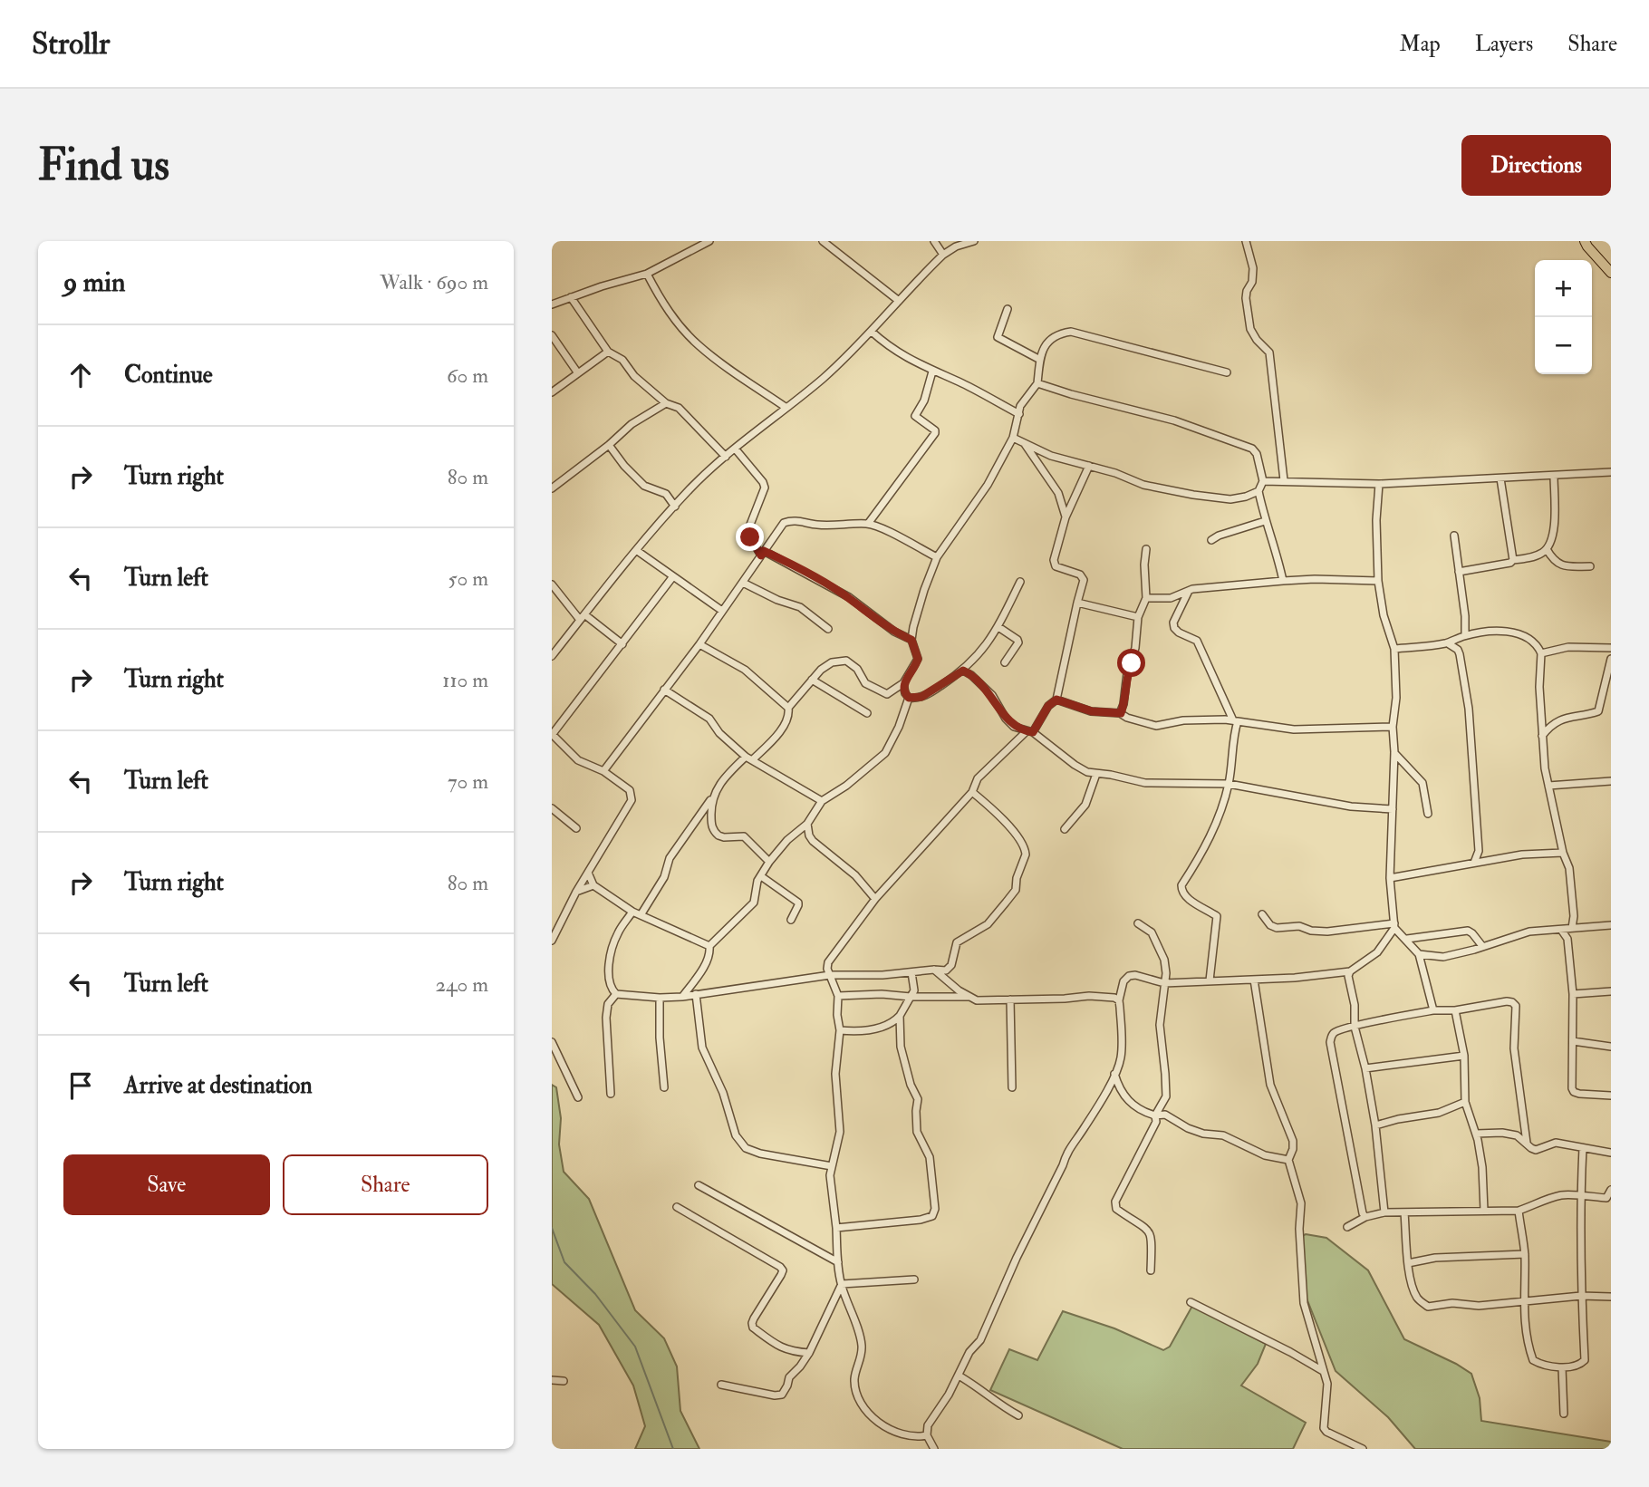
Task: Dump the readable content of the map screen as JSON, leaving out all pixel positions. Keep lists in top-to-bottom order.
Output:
{
  "page": {
    "header": "Strollr",
    "nav": ["Map", "Layers", "Share"],
    "buttons": [
      "Directions",
      ["Save", "Share"]
    ],
    "title": "Find us",
    "heading": ["9 min", "Walk · 690 m"],
    "map_buttons": ["+", "−"],
    "list": [
      ["Continue", "60 m"],
      ["Turn right", "80 m"],
      ["Turn left", "50 m"],
      ["Turn right", "110 m"],
      ["Turn left", "70 m"],
      ["Turn right", "80 m"],
      ["Turn left", "240 m"],
      "Arrive at destination"
    ]
  }
}
